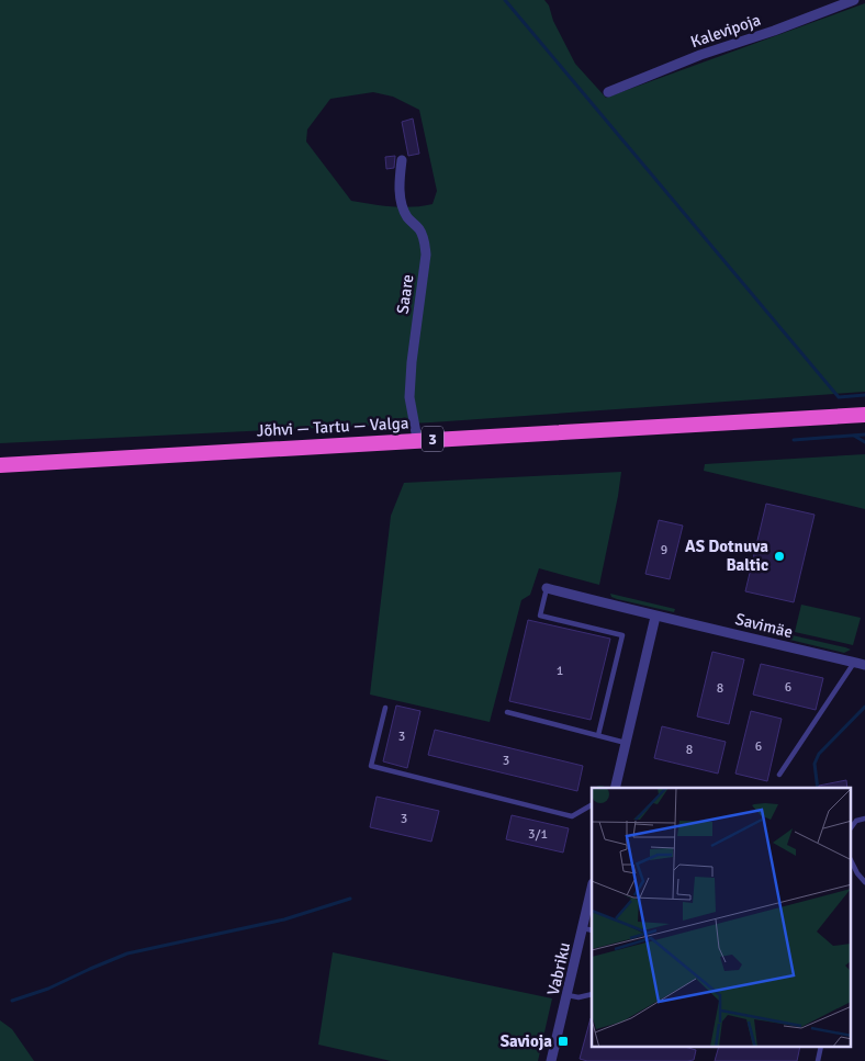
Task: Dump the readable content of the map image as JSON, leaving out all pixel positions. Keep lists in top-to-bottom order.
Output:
{
  "streets": {
    "highway": ["Jõhvi — Tartu — Valga", "3"],
    "street": [
      "Kalevipoja",
      "Saare",
      "Savimäe",
      "Vabriku"
    ]
  },
  "crossings": [
    ["Saare", "Jõhvi — Tartu — Valga"]
  ],
  "places": {
    "other": ["AS Dotnuva Baltic"],
    "transit": ["Savioja"]
  },
  "house_numbers": [
    "9",
    "1",
    "6",
    "8",
    "3",
    "6",
    "8",
    "3",
    "3",
    "3/1"
  ]
}
